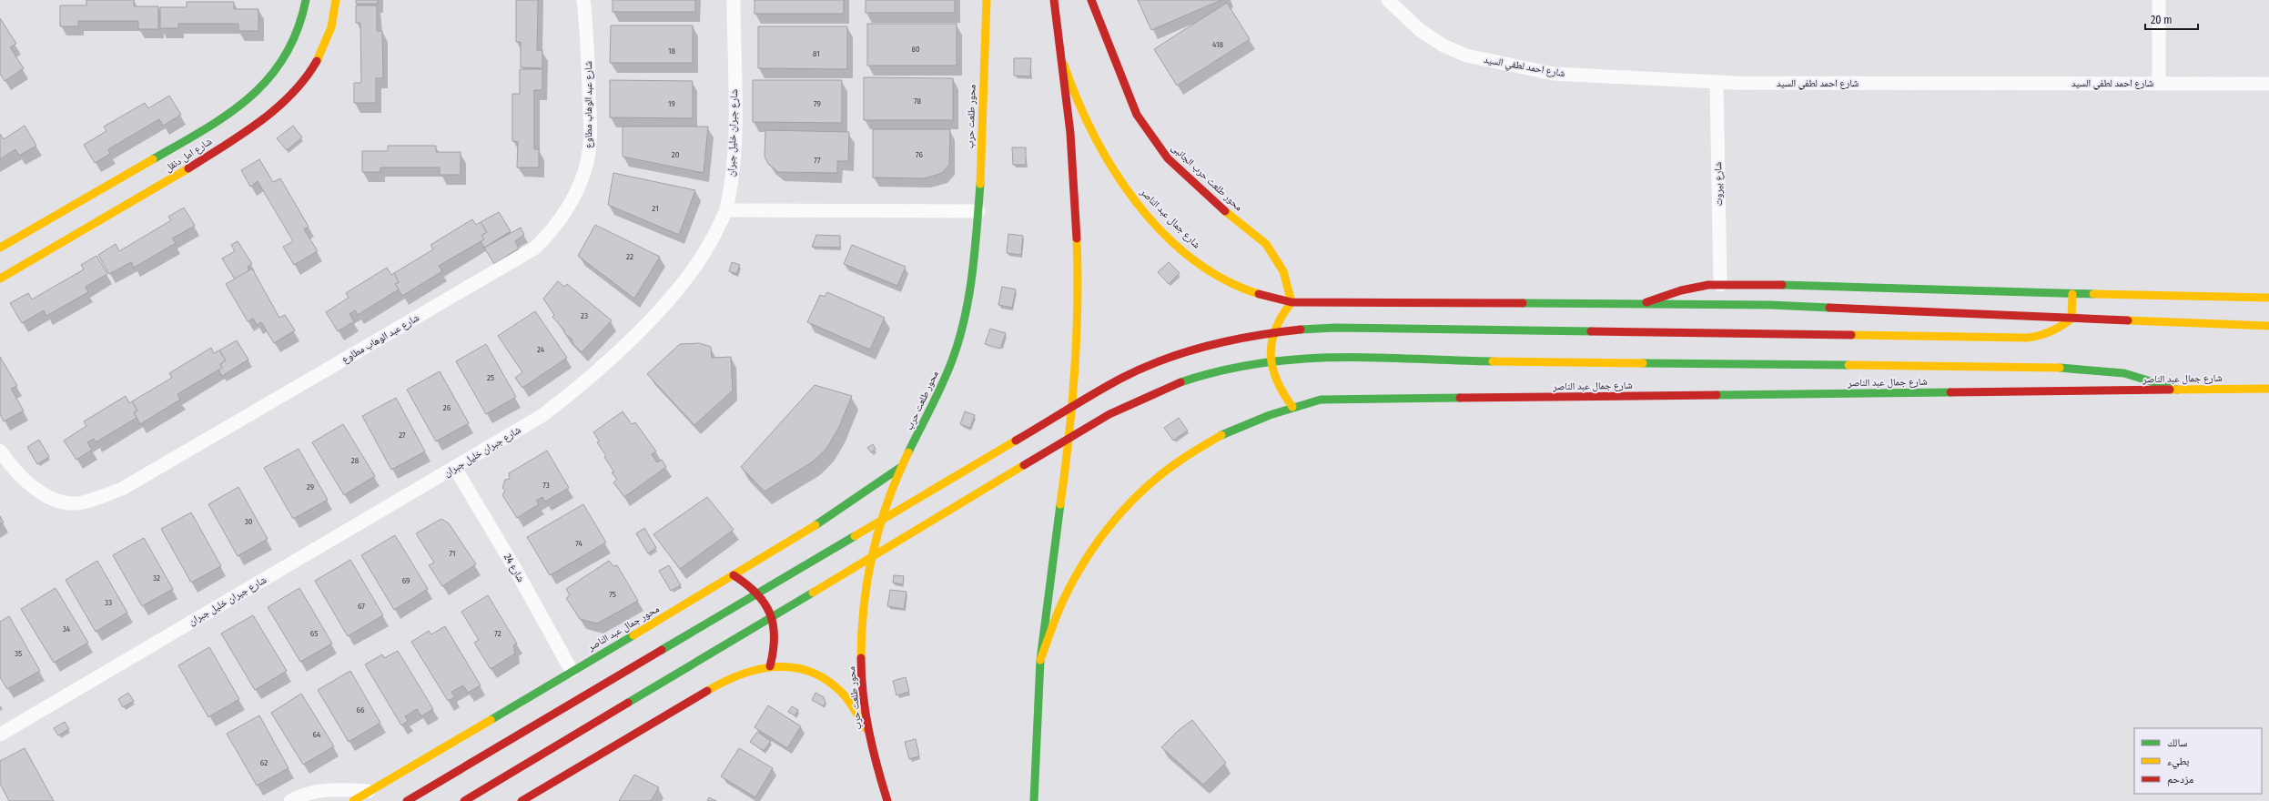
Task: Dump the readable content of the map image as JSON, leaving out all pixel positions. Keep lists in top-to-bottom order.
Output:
{
  "streets": {
    "main road": [
      "محور طلعت حرب",
      "شارع امل دنقل",
      "محور طلعت حرب الجانبى",
      "شارع جمال عبد الناصر",
      "محور جمال عبد الناصر"
    ],
    "street": [
      "شارع احمد لطفي السيد",
      "شارع عبد الوهاب مطاوع",
      "شارع جبران خليل جبران",
      "شارع بيروت",
      "شارع 24"
    ]
  },
  "crossings": [
    ["شارع احمد لطفي السيد", "شارع بيروت"],
    ["محور طلعت حرب", "محور جمال عبد الناصر"],
    ["شارع جبران خليل جبران", "شارع 24"],
    ["محور طلعت حرب الجانبى", "شارع جمال عبد الناصر"],
    ["شارع 24", "محور جمال عبد الناصر"]
  ],
  "house_numbers": [
    "418",
    "80",
    "18",
    "81",
    "78",
    "19",
    "79",
    "20",
    "76",
    "77",
    "21",
    "22",
    "23",
    "24",
    "25",
    "26",
    "27",
    "28",
    "73",
    "29",
    "30",
    "74",
    "71",
    "32",
    "69",
    "75",
    "33",
    "67",
    "34",
    "65",
    "72",
    "35",
    "66",
    "64",
    "62"
  ],
  "legend": ["سالك", "بطيء", "مزدحم"],
  "scale_bar": "20 m"
}
